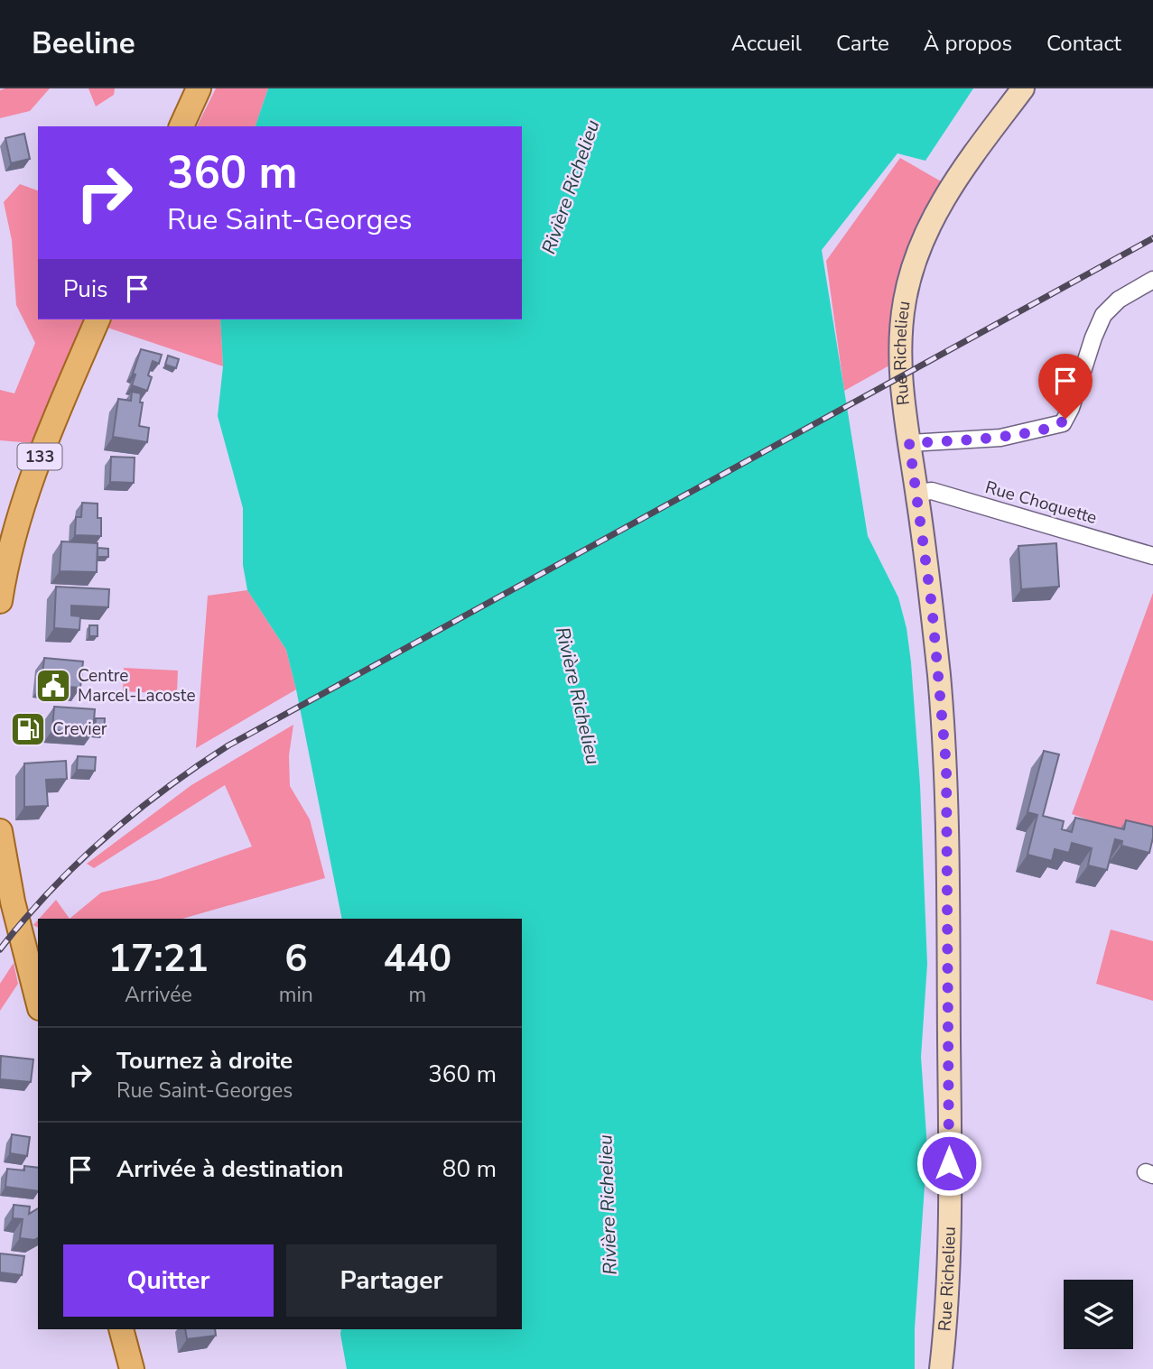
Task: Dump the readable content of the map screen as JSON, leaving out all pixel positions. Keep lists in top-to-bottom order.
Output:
{
  "streets": {
    "main road": ["Rue Richelieu", "133"],
    "street": ["Rue Choquette"]
  },
  "crossings": [
    ["Rue Richelieu", "Rue Choquette"]
  ],
  "water": ["Rivière Richelieu"],
  "places": {
    "public building": ["Centre Marcel-Lacoste"],
    "fuel station": ["Crevier"]
  },
  "page": {
    "header": "Beeline",
    "nav": [
      "Accueil",
      "Carte",
      "À propos",
      "Contact"
    ],
    "turn": ["360 m", "Rue Saint-Georges"],
    "then": "Puis",
    "eta": [
      "17:21",
      "Arrivée",
      "6",
      "min",
      "440",
      "m"
    ],
    "list": [
      {
        "name": "Tournez à droite",
        "note": "Rue Saint-Georges",
        "value": "360 m"
      },
      {
        "name": "Arrivée à destination",
        "value": "80 m"
      }
    ],
    "buttons": ["Quitter", "Partager"]
  }
}
